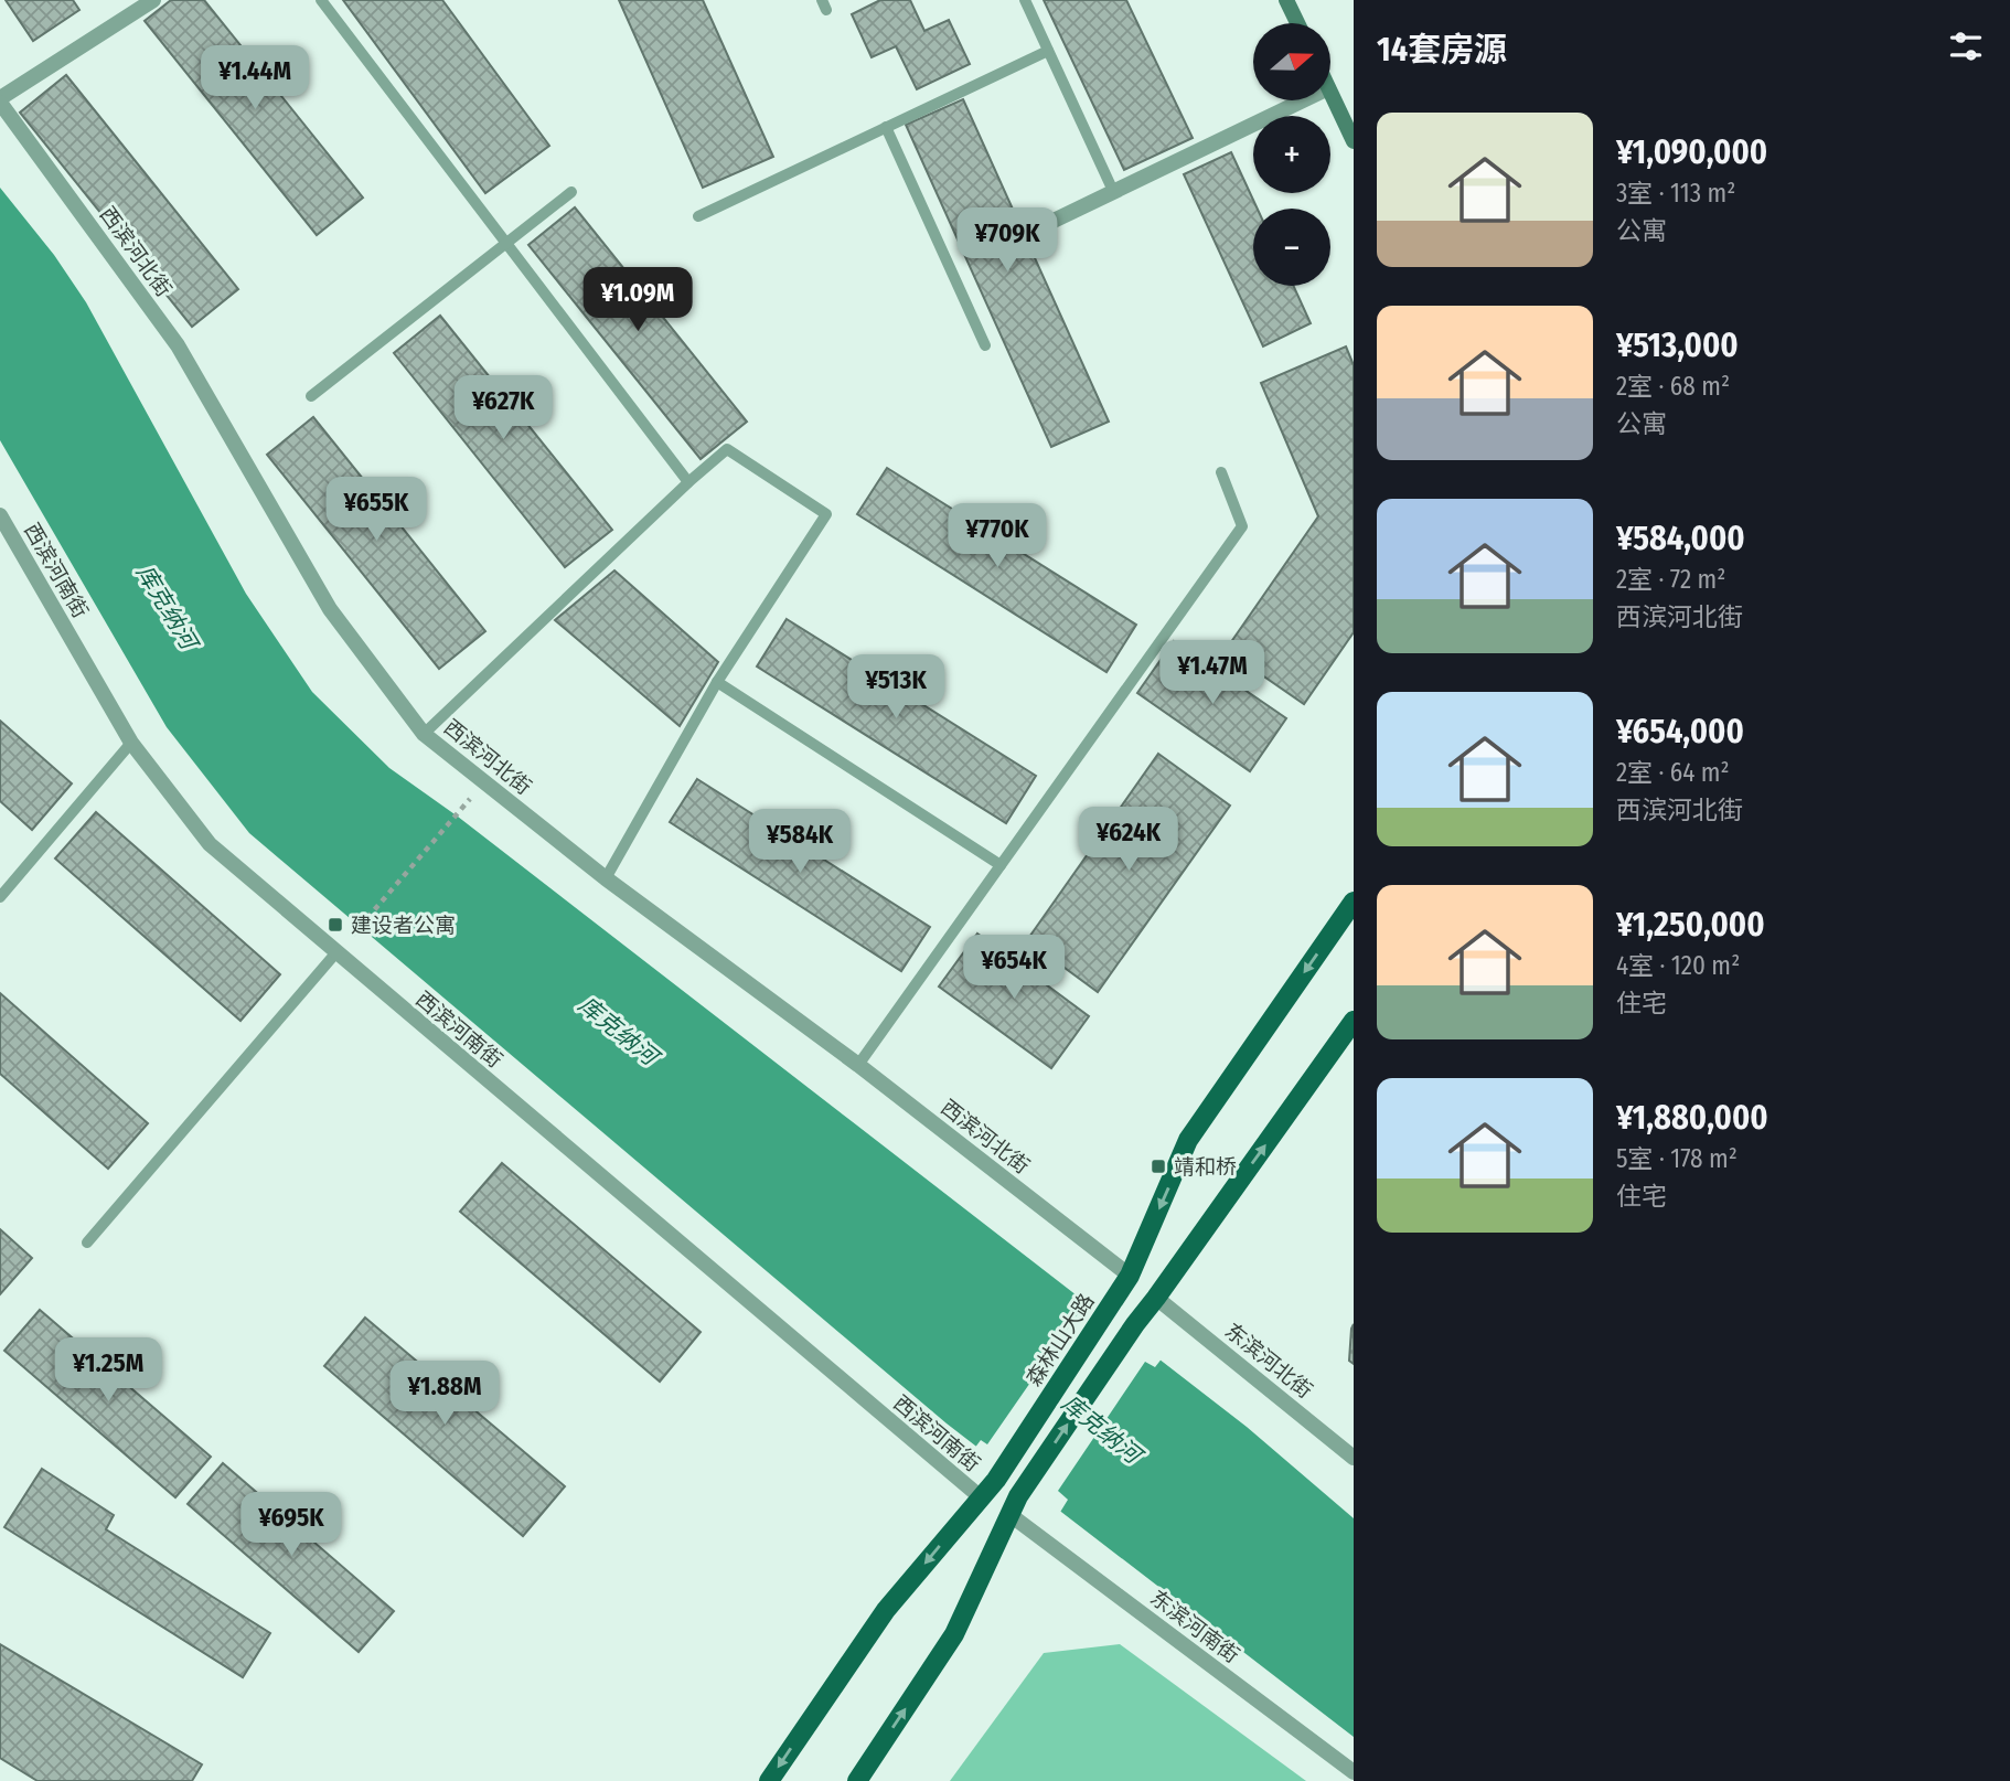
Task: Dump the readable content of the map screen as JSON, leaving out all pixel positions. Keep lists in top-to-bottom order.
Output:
{
  "streets": {
    "main road": ["森林山大路"],
    "street": [
      "西滨河北街",
      "西滨河南街",
      "东滨河北街",
      "东滨河南街"
    ]
  },
  "crossings": [
    ["西滨河北街", "森林山大路"],
    ["西滨河南街", "森林山大路"]
  ],
  "water": ["库克纳河"],
  "places": {
    "transit": ["建设者公寓", "靖和桥"]
  },
  "north": "right",
  "page": {
    "heading": "14套房源",
    "map_buttons": ["+", "−"],
    "price": [
      "¥1.44M",
      "¥709K",
      "¥1.09M",
      "¥627K",
      "¥655K",
      "¥770K",
      "¥1.47M",
      "¥513K",
      "¥624K",
      "¥584K",
      "¥654K",
      "¥1.25M",
      "¥1.88M",
      "¥695K"
    ],
    "list": [
      {
        "name": "¥1,090,000",
        "note": "3室 · 113 m² · 公寓"
      },
      {
        "name": "¥513,000",
        "note": "2室 · 68 m² · 公寓"
      },
      {
        "name": "¥584,000",
        "note": "2室 · 72 m² · 西滨河北街"
      },
      {
        "name": "¥654,000",
        "note": "2室 · 64 m² · 西滨河北街"
      },
      {
        "name": "¥1,250,000",
        "note": "4室 · 120 m² · 住宅"
      },
      {
        "name": "¥1,880,000",
        "note": "5室 · 178 m² · 住宅"
      }
    ]
  }
}
